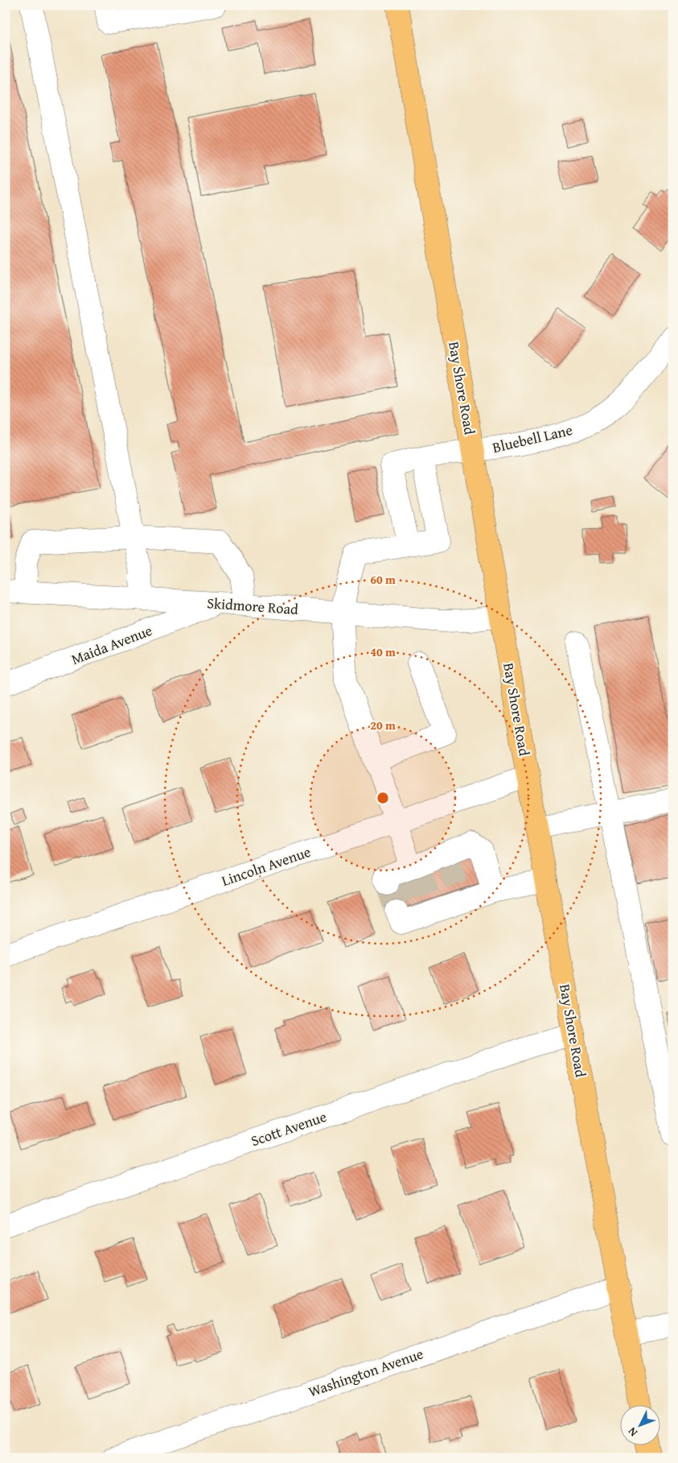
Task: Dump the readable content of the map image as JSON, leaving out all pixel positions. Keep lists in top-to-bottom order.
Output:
{
  "streets": {
    "main road": ["Bay Shore Road"],
    "street": [
      "Bluebell Lane",
      "Skidmore Road",
      "Maida Avenue",
      "Lincoln Avenue",
      "Scott Avenue",
      "Washington Avenue"
    ]
  },
  "crossings": [
    ["Bay Shore Road", "Bluebell Lane"],
    ["Bay Shore Road", "Skidmore Road"],
    ["Bay Shore Road", "Lincoln Avenue"],
    ["Bay Shore Road", "Scott Avenue"],
    ["Bay Shore Road", "Washington Avenue"],
    ["Skidmore Road", "Maida Avenue"]
  ],
  "north": "bottom left",
  "rings": ["60 m", "40 m", "20 m"]
}
